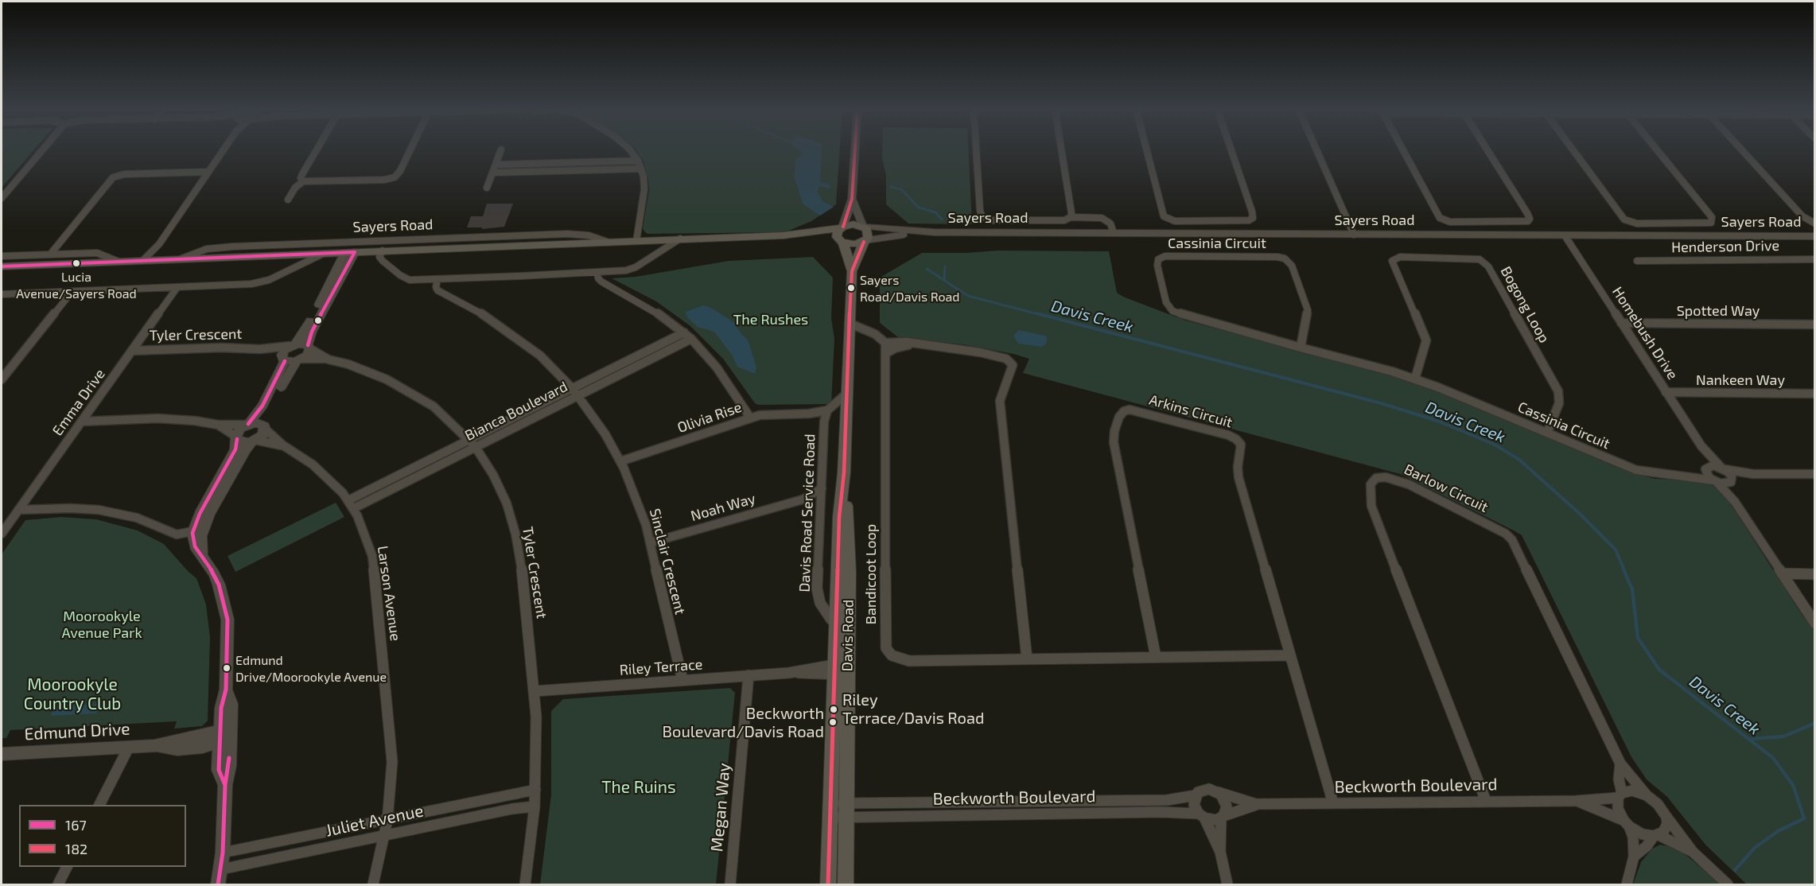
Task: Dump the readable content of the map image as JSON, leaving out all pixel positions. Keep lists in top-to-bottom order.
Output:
{
  "streets": {
    "main road": ["Sayers Road", "Davis Road"],
    "street": [
      "Cassinia Circuit",
      "Henderson Drive",
      "Bogong Loop",
      "Spotted Way",
      "Homebush Drive",
      "Tyler Crescent",
      "Nankeen Way",
      "Emma Drive",
      "Bianca Boulevard",
      "Arkins Circuit",
      "Olivia Rise",
      "Barlow Circuit",
      "Noah Way",
      "Davis Road Service Road",
      "Sinclair Crescent",
      "Bandicoot Loop",
      "Larson Avenue",
      "Riley Terrace",
      "Edmund Drive",
      "Beckworth Boulevard",
      "Megan Way",
      "Juliet Avenue"
    ]
  },
  "crossings": [
    ["Sayers Road", "Homebush Drive"],
    ["Sayers Road", "Emma Drive"],
    ["Sayers Road", "Sinclair Crescent"],
    ["Sayers Road", "Davis Road"],
    ["Cassinia Circuit", "Bogong Loop"],
    ["Cassinia Circuit", "Homebush Drive"],
    ["Spotted Way", "Homebush Drive"],
    ["Homebush Drive", "Nankeen Way"],
    ["Tyler Crescent", "Emma Drive"],
    ["Tyler Crescent", "Bianca Boulevard"],
    ["Tyler Crescent", "Riley Terrace"],
    ["Tyler Crescent", "Juliet Avenue"],
    ["Bianca Boulevard", "Sinclair Crescent"],
    ["Bianca Boulevard", "Larson Avenue"],
    ["Arkins Circuit", "Bandicoot Loop"],
    ["Arkins Circuit", "Beckworth Boulevard"],
    ["Olivia Rise", "Davis Road Service Road"],
    ["Olivia Rise", "Sinclair Crescent"],
    ["Barlow Circuit", "Beckworth Boulevard"],
    ["Noah Way", "Davis Road Service Road"],
    ["Noah Way", "Sinclair Crescent"],
    ["Davis Road Service Road", "Davis Road"],
    ["Sinclair Crescent", "Riley Terrace"],
    ["Larson Avenue", "Juliet Avenue"],
    ["Davis Road", "Riley Terrace"],
    ["Davis Road", "Beckworth Boulevard"],
    ["Riley Terrace", "Megan Way"]
  ],
  "water": ["Davis Creek"],
  "parks": [
    "The Rushes",
    "Moorookyle Avenue Park",
    "Moorookyle Country Club",
    "The Ruins"
  ],
  "places": [
    "Lucia Avenue/Sayers Road",
    "Sayers Road/Davis Road",
    "Edmund Drive/Moorookyle Avenue",
    "Riley Terrace/Davis Road",
    "Beckworth Boulevard/Davis Road"
  ],
  "lines": ["transit line 182", "transit line 167"],
  "legend": ["167", "182"]
}
